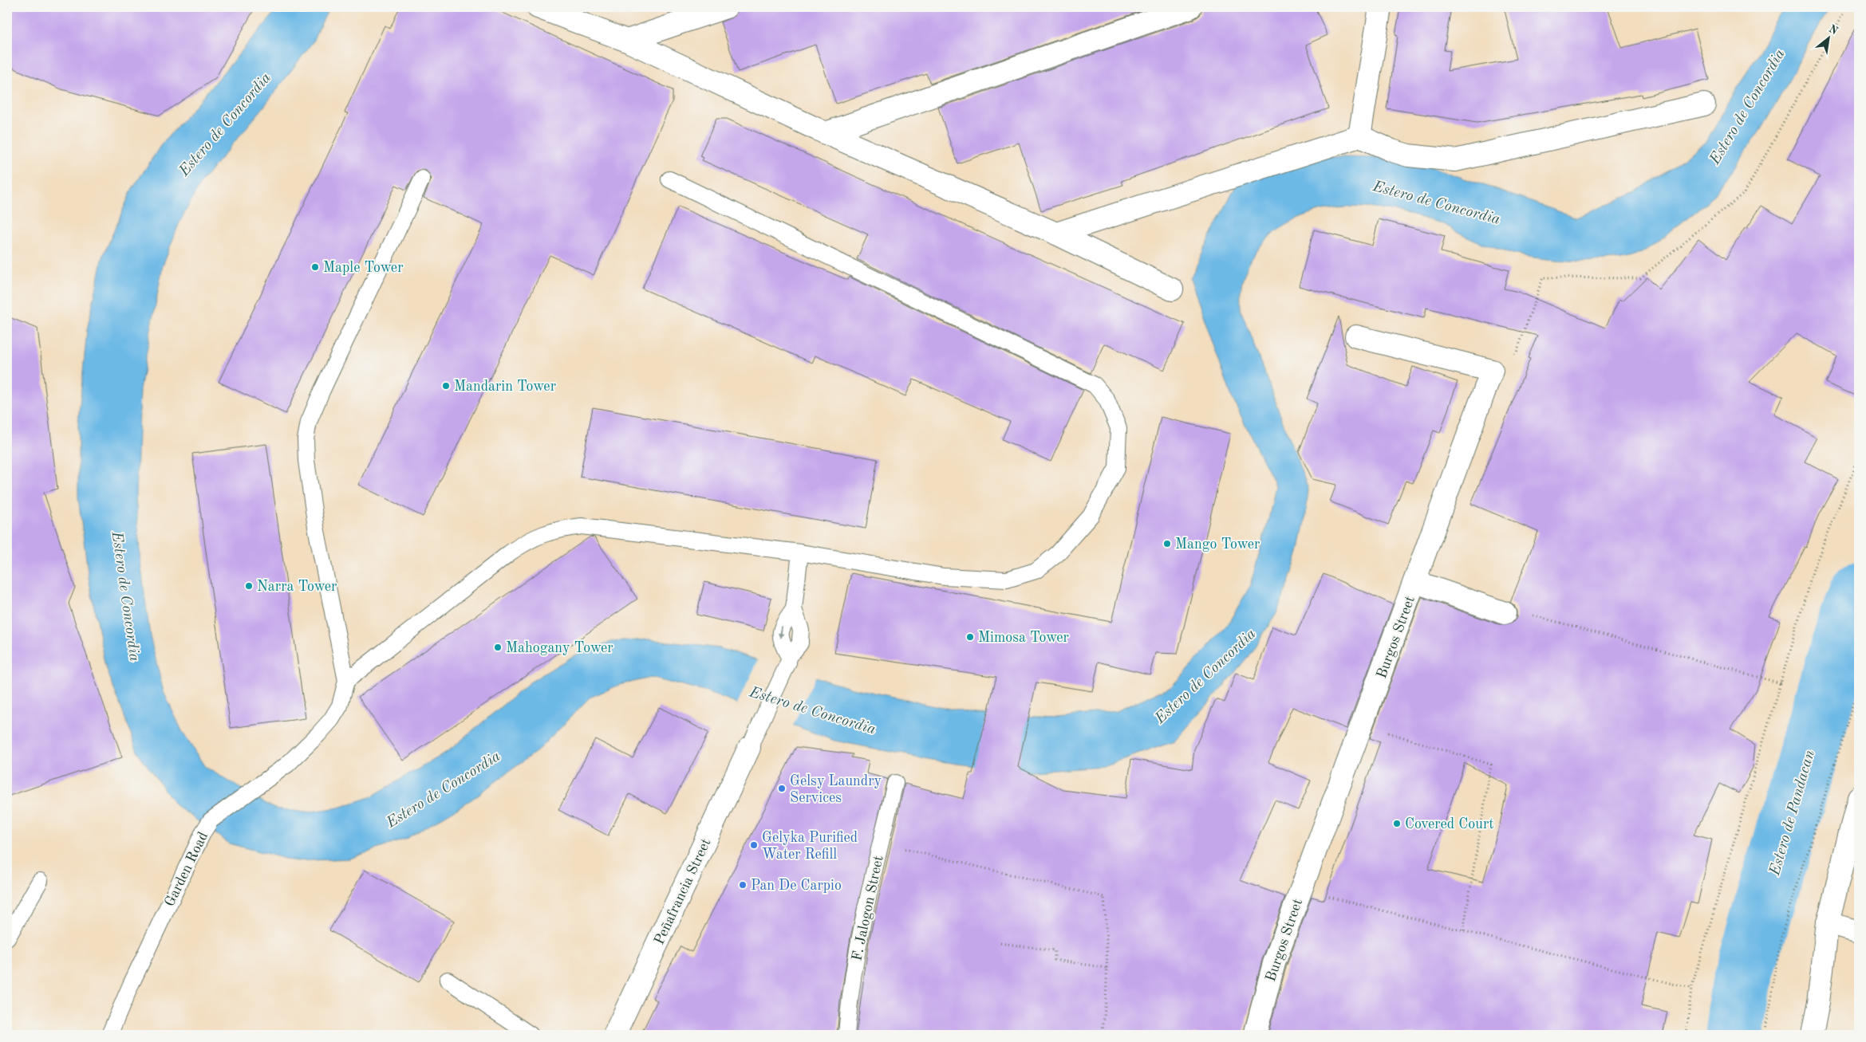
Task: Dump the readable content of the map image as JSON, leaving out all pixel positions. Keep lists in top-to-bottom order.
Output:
{
  "streets": {
    "street": ["Burgos Street", "Peñafrancia Street"],
    "lane": ["Garden Road", "F. Jalogon Street"]
  },
  "water": ["Estero de Concordia", "Estero de Pandacan"],
  "places": [
    "Maple Tower",
    "Mandarin Tower",
    "Mango Tower",
    "Narra Tower",
    "Mimosa Tower",
    "Mahogany Tower",
    "Gelsy Laundry Services",
    "Covered Court",
    "Gelyka Purified Water Refill",
    "Pan De Carpio"
  ],
  "north": "top right"
}
